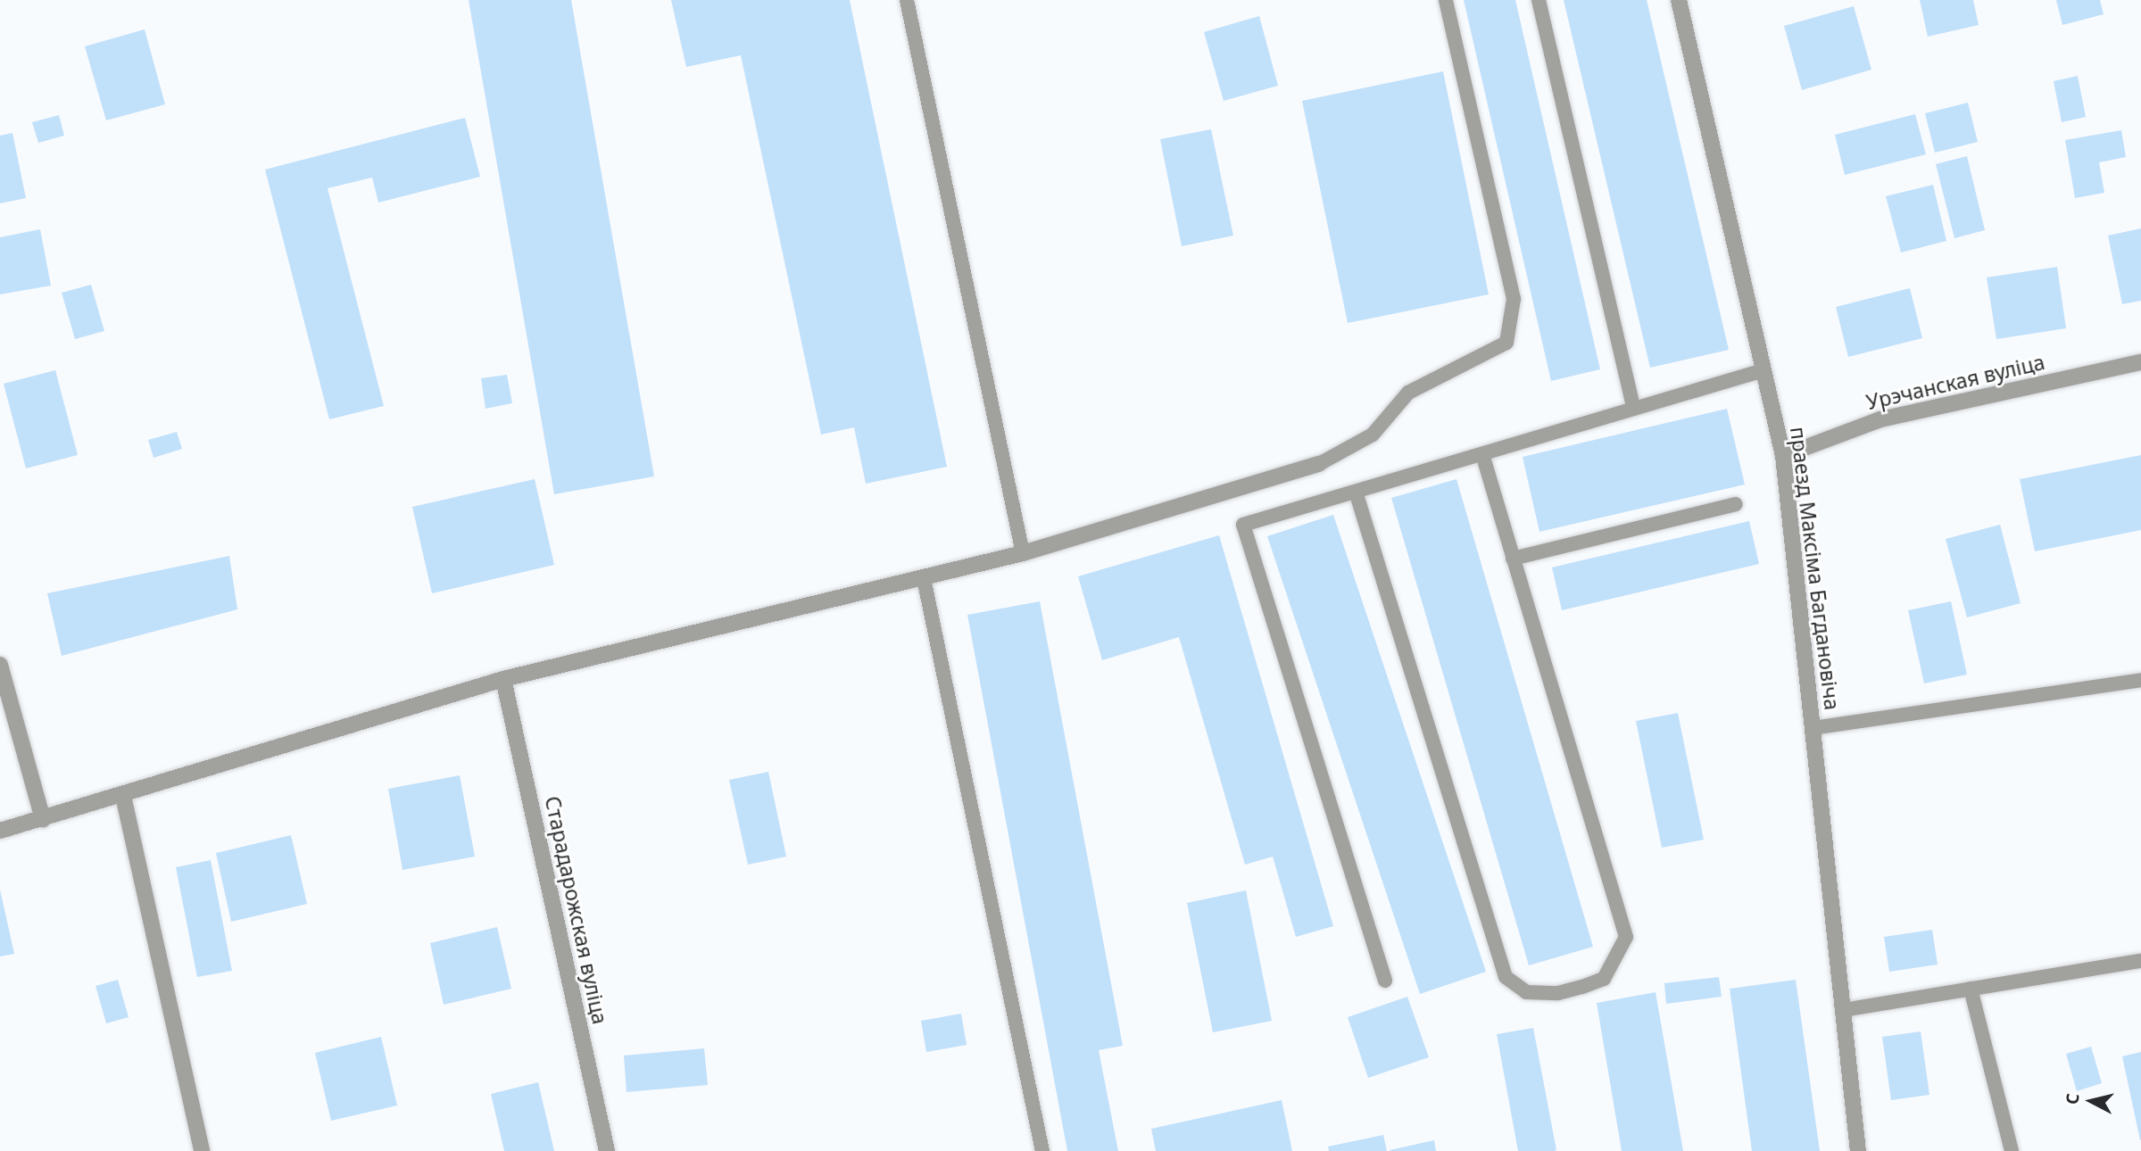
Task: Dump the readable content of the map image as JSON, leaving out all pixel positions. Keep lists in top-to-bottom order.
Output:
{
  "streets": {
    "street": ["Урэчанская вуліца", "праезд Максіма Багдановіча", "Старадарожская вуліца"]
  },
  "crossings": [
    ["Урэчанская вуліца", "праезд Максіма Багдановіча"]
  ],
  "north": "left"
}
